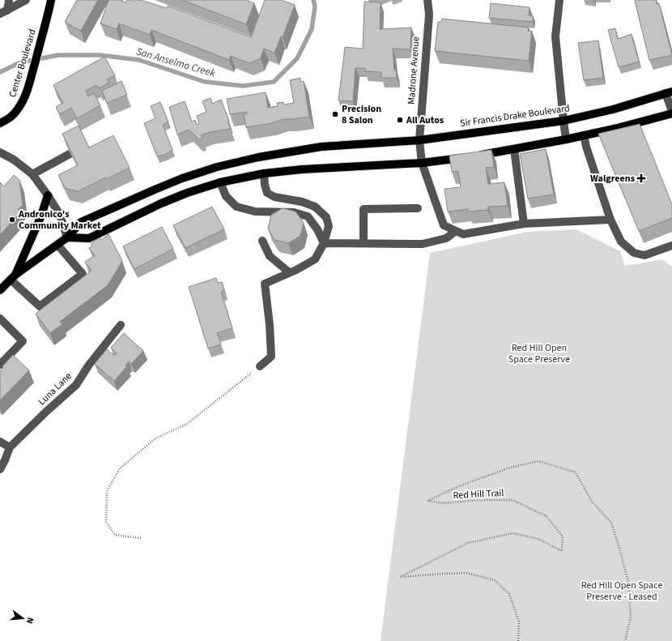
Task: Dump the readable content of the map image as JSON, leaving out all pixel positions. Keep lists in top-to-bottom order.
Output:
{
  "streets": {
    "main road": ["Center Boulevard", "Sir Francis Drake Boulevard"],
    "street": ["Madrone Avenue", "Luna Lane"],
    "path": ["Red Hill Trail"]
  },
  "crossings": [
    ["Madrone Avenue", "Sir Francis Drake Boulevard"]
  ],
  "water": ["San Anselmo Creek"],
  "parks": ["Red Hill Open Space Preserve", "Red Hill Open Space Preserve - Leased"],
  "places": {
    "other": ["Precision 8 Salon", "All Autos", "Andronico's Community Market"],
    "health": ["Walgreens"]
  },
  "north": "right"
}
